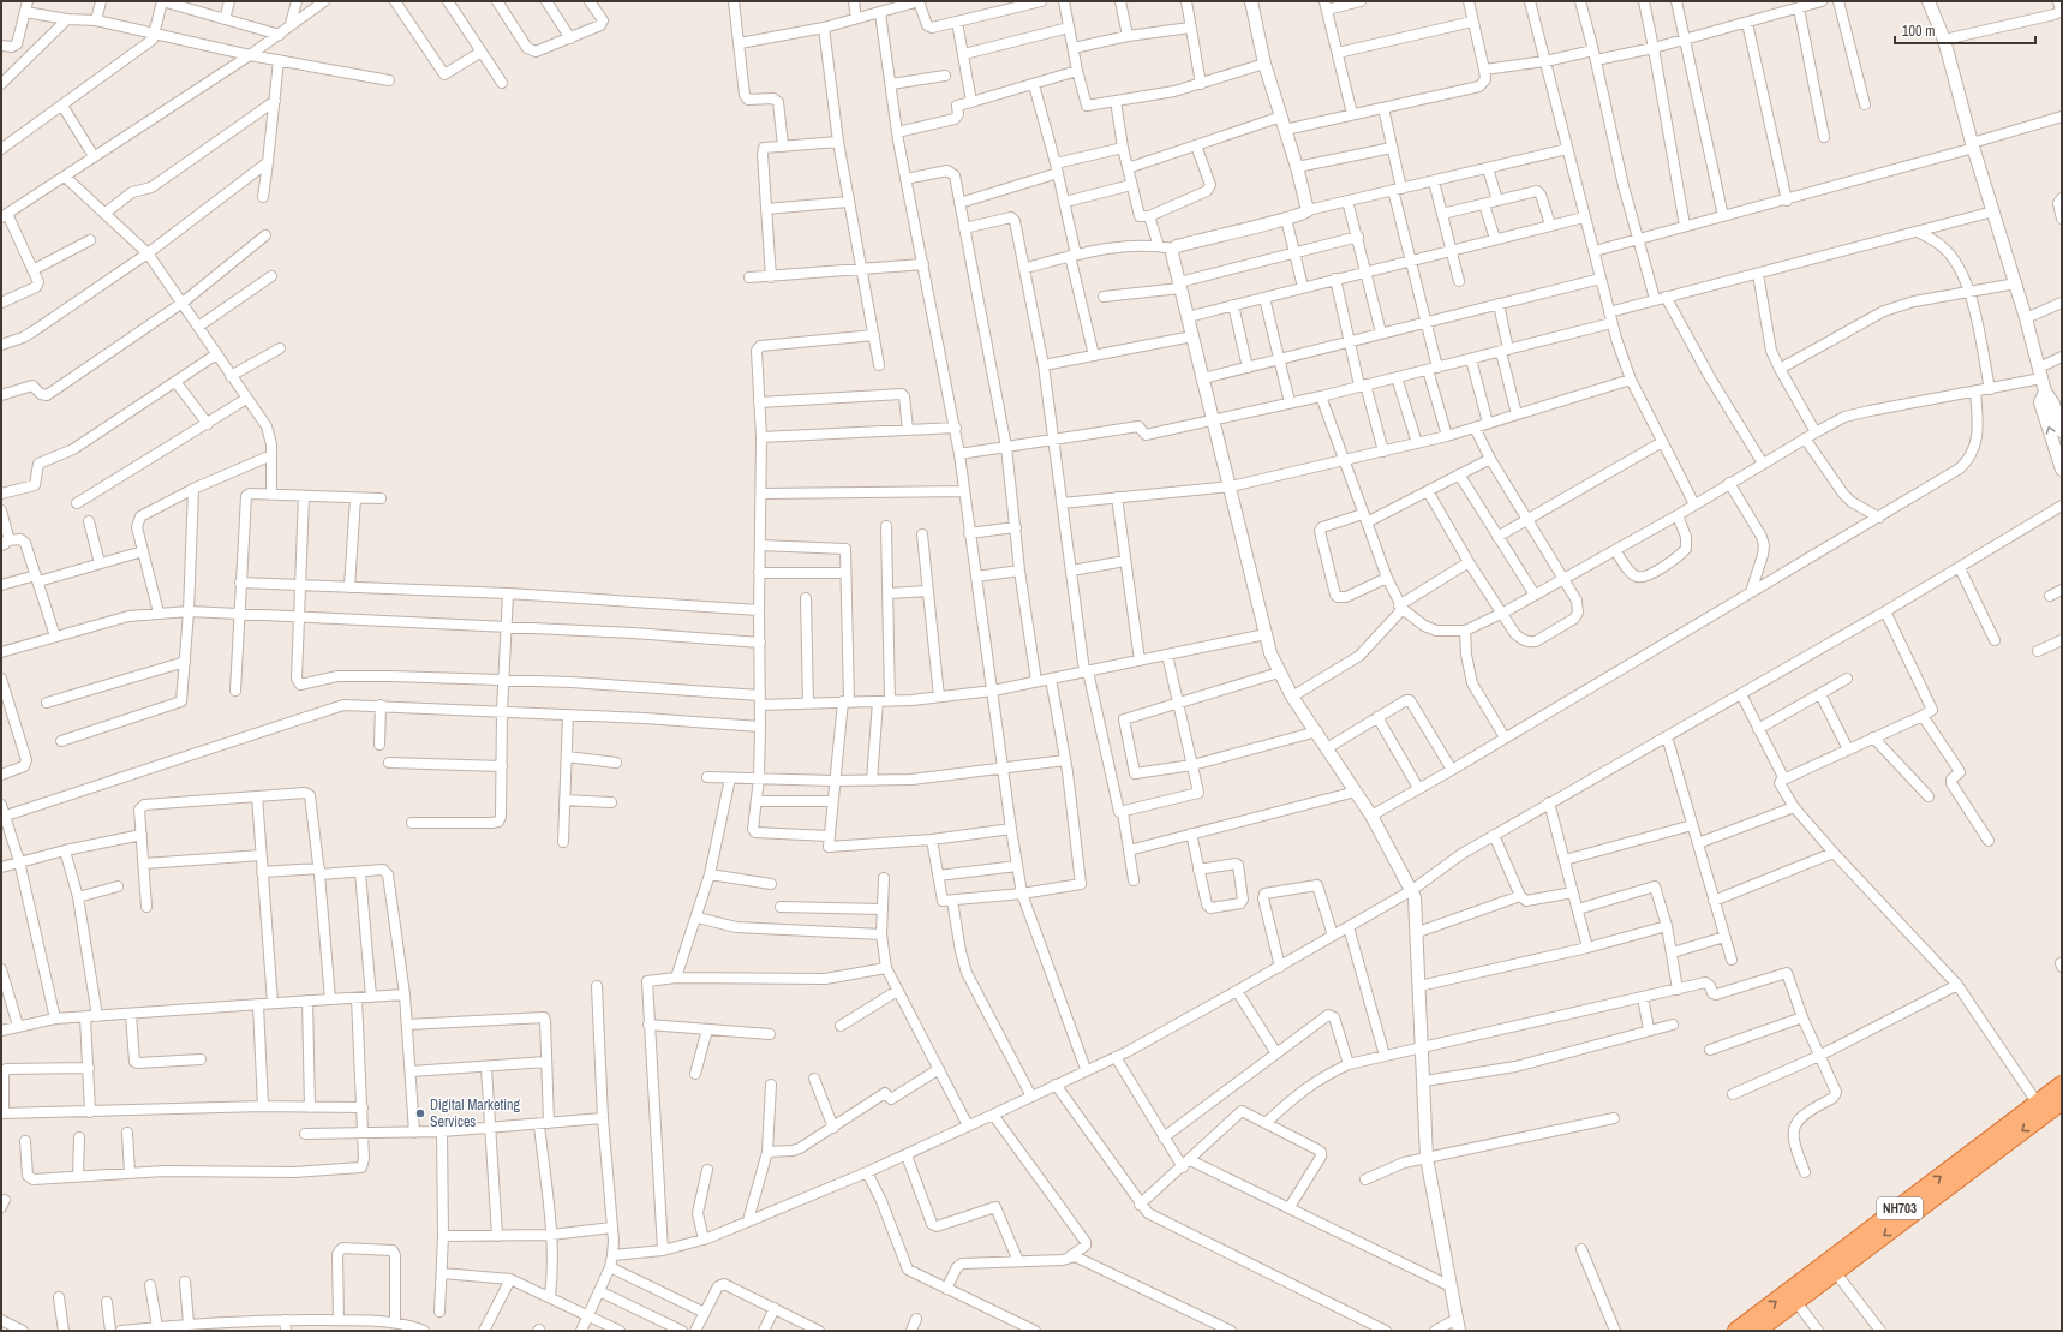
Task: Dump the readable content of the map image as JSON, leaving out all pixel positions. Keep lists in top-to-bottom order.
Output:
{
  "streets": {
    "highway": ["NH703"]
  },
  "places": ["Digital Marketing Services"],
  "scale_bar": "100 m"
}
